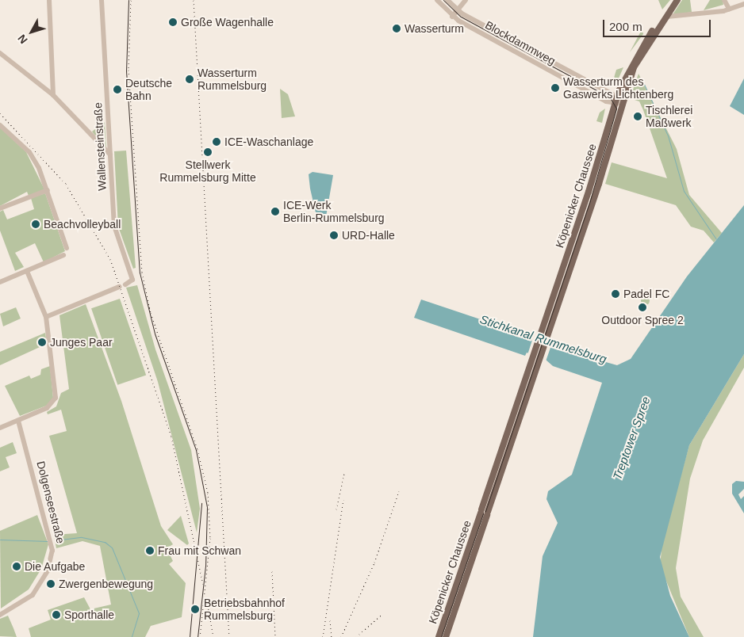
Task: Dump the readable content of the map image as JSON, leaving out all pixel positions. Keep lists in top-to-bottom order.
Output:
{
  "streets": {
    "main road": ["Köpenicker Chaussee"],
    "street": ["Blockdammweg", "Wallensteinstraße", "Dolgenseestraße"]
  },
  "crossings": [
    ["Blockdammweg", "Köpenicker Chaussee"]
  ],
  "water": ["Stichkanal Rummelsburg", "Treptower Spree"],
  "places": [
    "Große Wagenhalle",
    "Wasserturm",
    "Wasserturm Rummelsburg",
    "Wasserturm des Gaswerks Lichtenberg",
    "Deutsche Bahn",
    "Tischlerei Maßwerk",
    "ICE-Waschanlage",
    "Stellwerk Rummelsburg Mitte",
    "ICE-Werk Berlin-Rummelsburg",
    "Beachvolleyball",
    "URD-Halle",
    "Padel FC",
    "Outdoor Spree 2",
    "Junges Paar",
    "Frau mit Schwan",
    "Die Aufgabe",
    "Zwergenbewegung",
    "Betriebsbahnhof Rummelsburg",
    "Sporthalle"
  ],
  "scale_bar": "200 m",
  "north": "bottom left"
}
